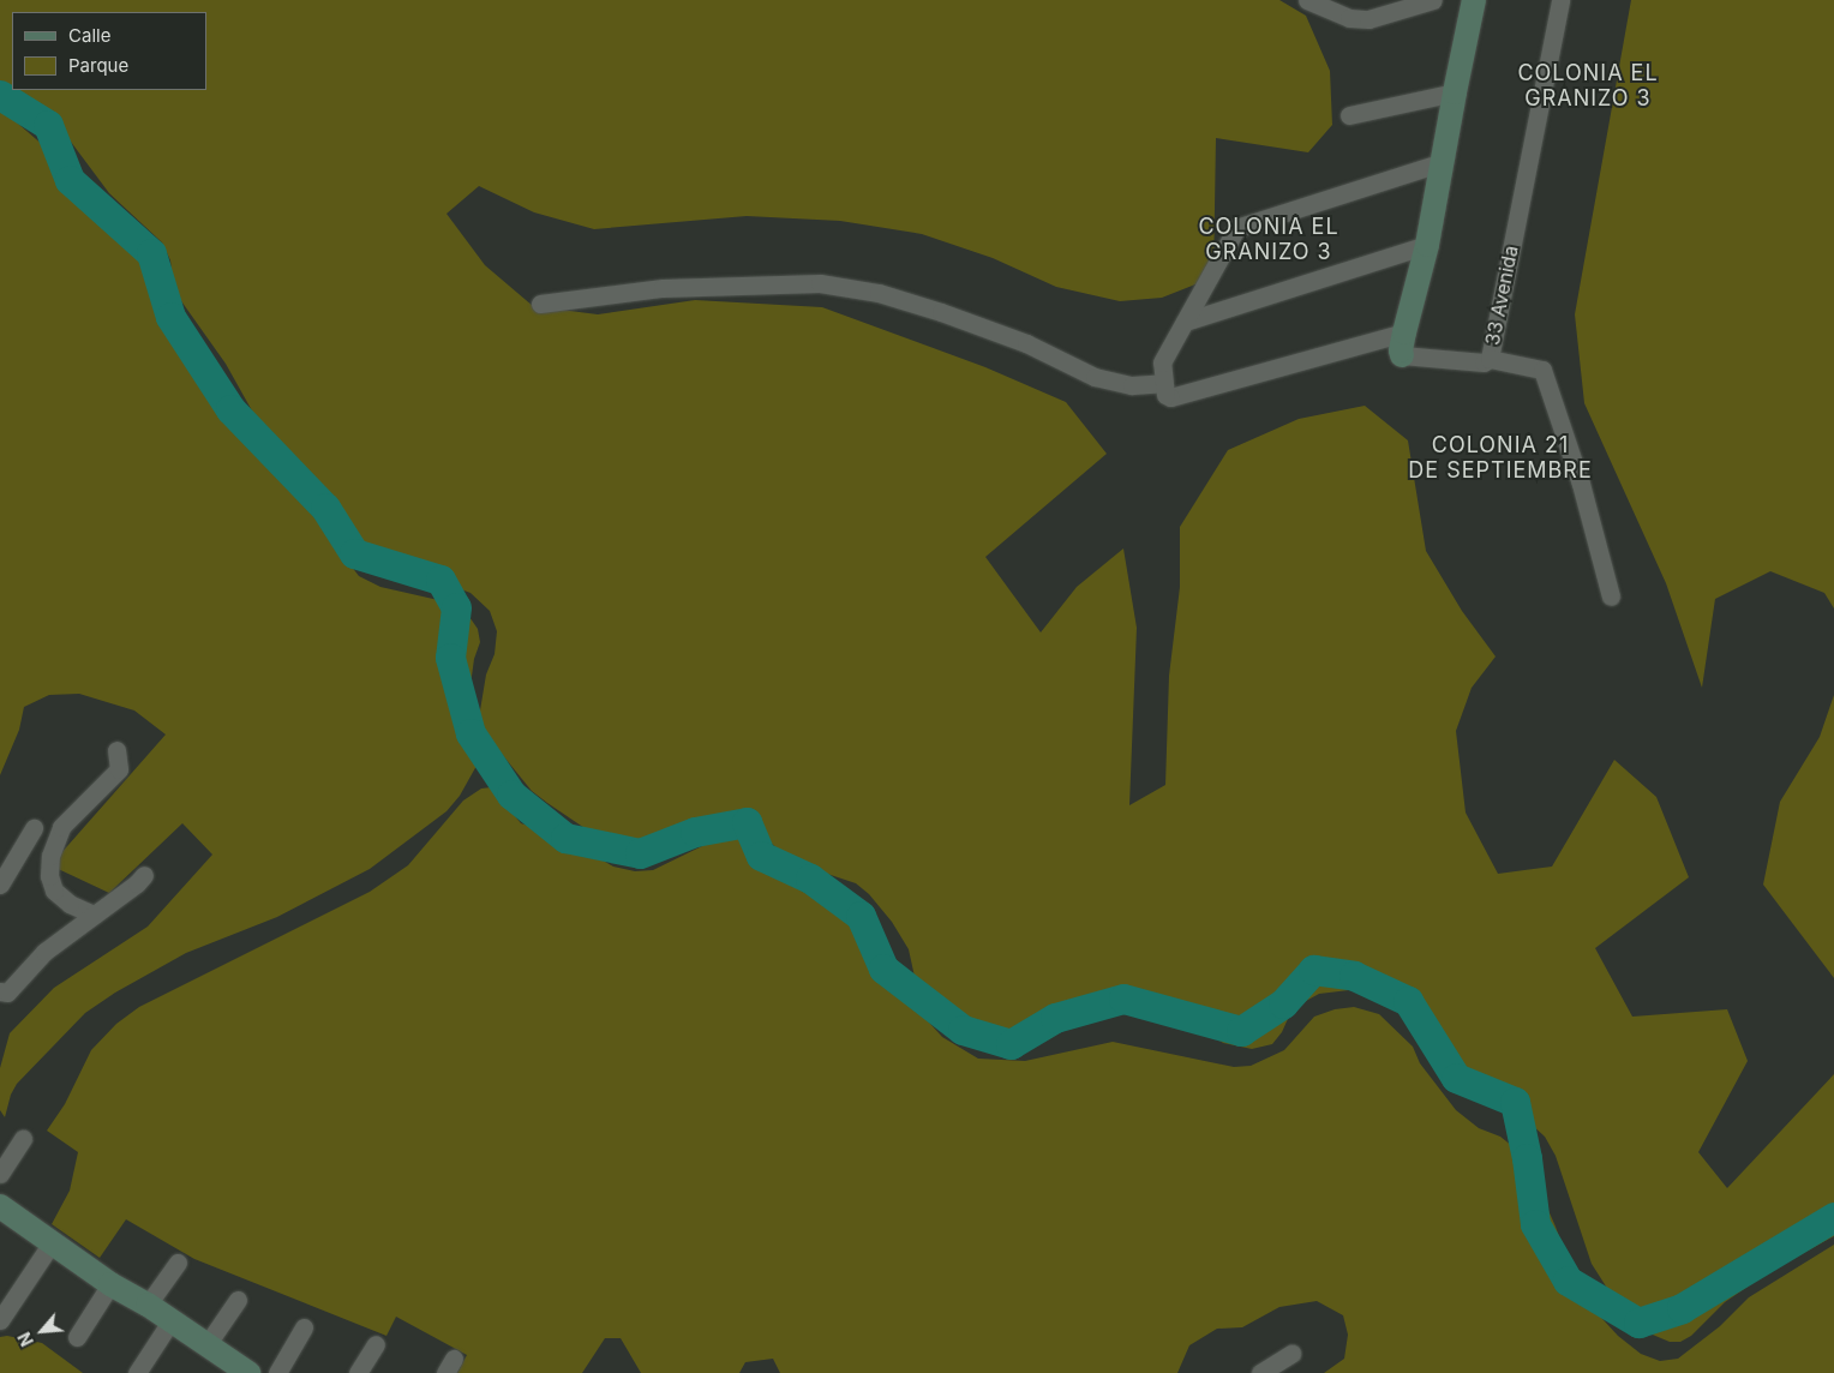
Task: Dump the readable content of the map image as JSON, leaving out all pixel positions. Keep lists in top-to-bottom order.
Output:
{
  "streets": {
    "street": ["33 Avenida"]
  },
  "districts": ["COLONIA EL GRANIZO 3", "COLONIA EL GRANIZO 3", "COLONIA 21 DE SEPTIEMBRE"],
  "legend": ["Calle", "Parque"],
  "north": "bottom left"
}
